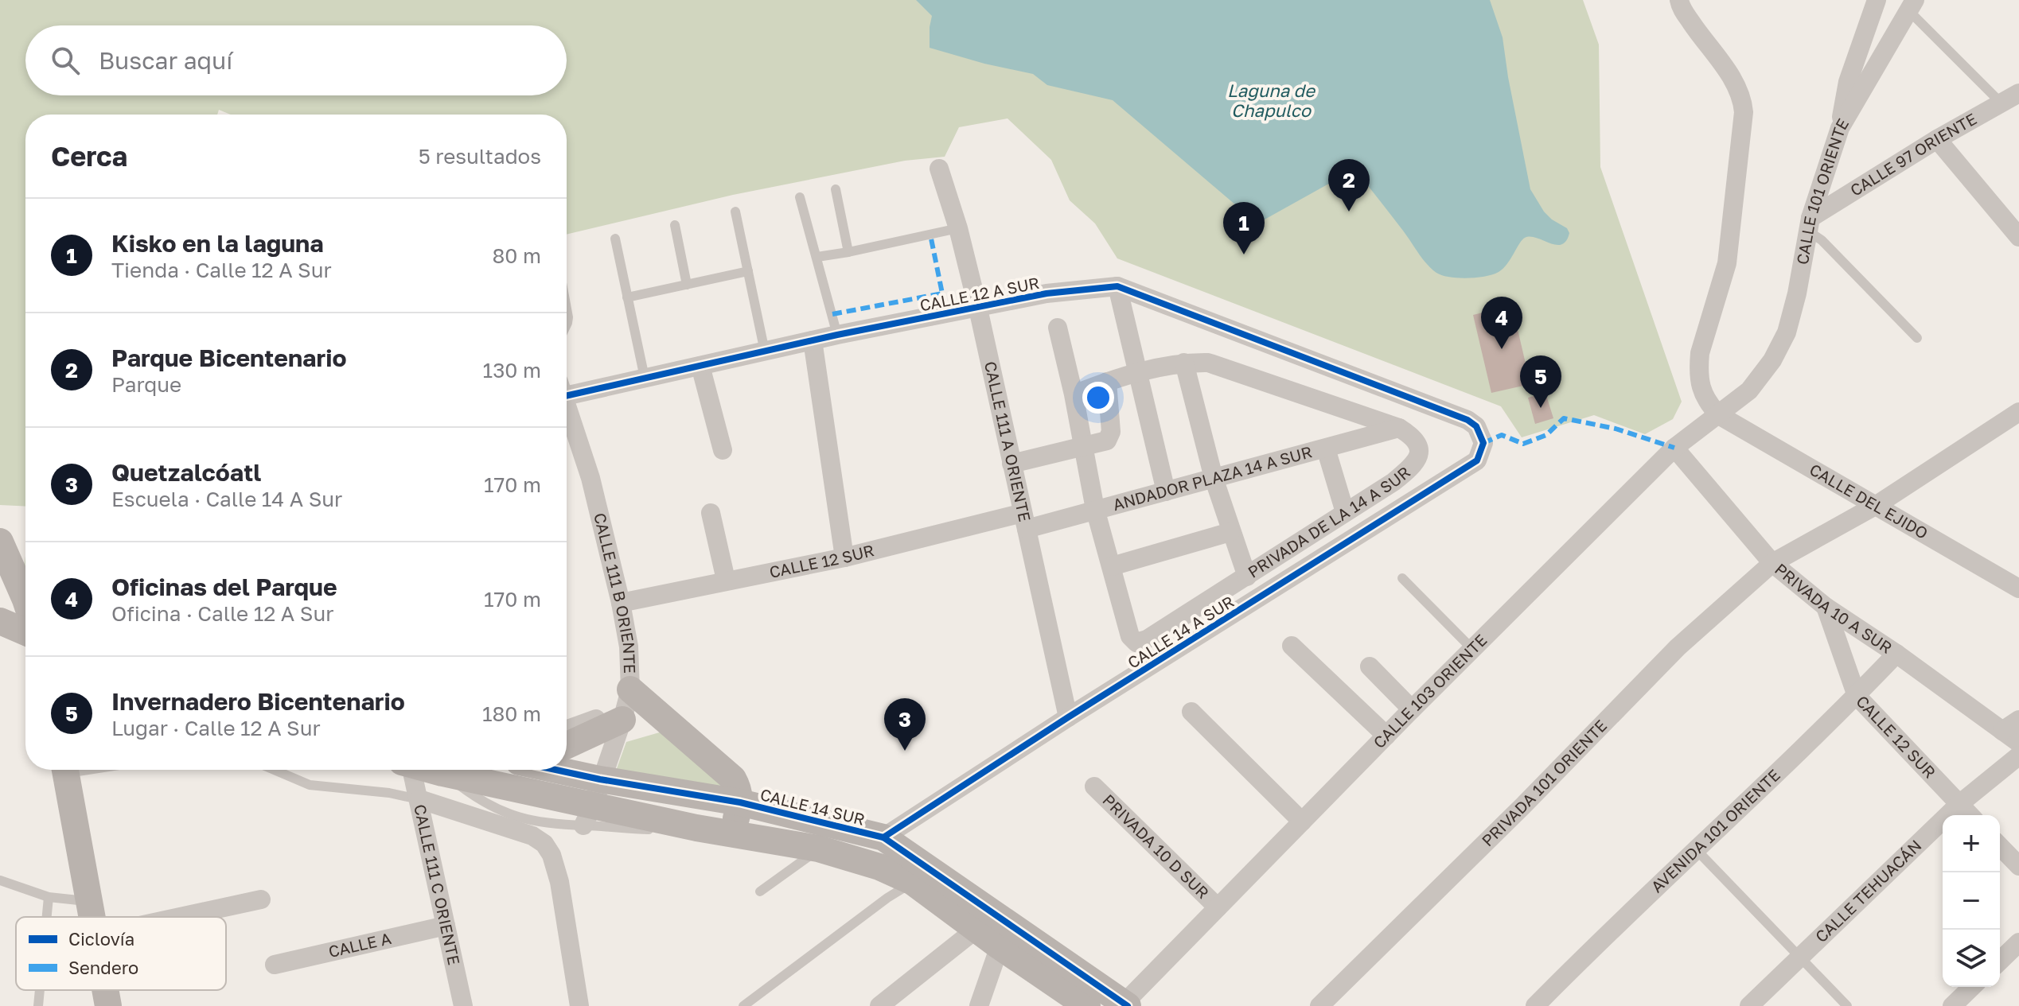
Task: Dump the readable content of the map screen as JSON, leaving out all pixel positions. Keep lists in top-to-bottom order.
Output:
{
  "streets": {
    "main road": ["CALLE 14 SUR"],
    "street": [
      "CALLE 97 ORIENTE",
      "CALLE 101 ORIENTE",
      "CALLE 12 A SUR",
      "CALLE 111 A ORIENTE",
      "ANDADOR PLAZA 14 A SUR",
      "CALLE DEL EJIDO",
      "PRIVADA DE LA 14 A SUR",
      "CALLE 12 SUR",
      "CALLE 111 B ORIENTE",
      "PRIVADA 10 A SUR",
      "CALLE 14 A SUR",
      "CALLE 103 ORIENTE",
      "PRIVADA 101 ORIENTE",
      "AVENIDA 101 ORIENTE",
      "PRIVADA 10 D SUR",
      "CALLE 111 C ORIENTE",
      "CALLE TEHUACÁN",
      "CALLE A"
    ]
  },
  "crossings": [
    ["CALLE 97 ORIENTE", "CALLE 101 ORIENTE"],
    ["CALLE 101 ORIENTE", "CALLE 103 ORIENTE"],
    ["CALLE 12 A SUR", "CALLE 111 A ORIENTE"],
    ["CALLE 12 A SUR", "CALLE 14 A SUR"],
    ["CALLE 111 A ORIENTE", "ANDADOR PLAZA 14 A SUR"],
    ["CALLE 111 A ORIENTE", "CALLE 12 SUR"],
    ["CALLE 111 A ORIENTE", "CALLE 14 A SUR"],
    ["ANDADOR PLAZA 14 A SUR", "PRIVADA DE LA 14 A SUR"],
    ["ANDADOR PLAZA 14 A SUR", "CALLE 12 SUR"],
    ["CALLE DEL EJIDO", "CALLE 103 ORIENTE"],
    ["CALLE DEL EJIDO", "PRIVADA 101 ORIENTE"],
    ["CALLE 12 SUR", "CALLE 111 B ORIENTE"],
    ["CALLE 12 SUR", "PRIVADA 10 A SUR"],
    ["CALLE 12 SUR", "AVENIDA 101 ORIENTE"],
    ["CALLE 12 SUR", "CALLE TEHUACÁN"],
    ["CALLE 111 B ORIENTE", "CALLE 14 SUR"],
    ["PRIVADA 10 A SUR", "CALLE 103 ORIENTE"],
    ["PRIVADA 10 A SUR", "PRIVADA 101 ORIENTE"],
    ["PRIVADA 10 A SUR", "AVENIDA 101 ORIENTE"],
    ["CALLE 14 A SUR", "CALLE 14 SUR"],
    ["CALLE 103 ORIENTE", "CALLE 14 SUR"],
    ["CALLE 103 ORIENTE", "PRIVADA 10 D SUR"],
    ["CALLE 111 C ORIENTE", "CALLE A"]
  ],
  "water": ["Laguna de Chapulco"],
  "legend": ["Ciclovía", "Sendero"],
  "page": {
    "search": "Buscar aquí",
    "heading": ["Cerca", "5 resultados"],
    "pins": [
      "2",
      "1",
      "4",
      "5",
      "3"
    ],
    "list": [
      {
        "mark": "1",
        "name": "Kisko en la laguna",
        "note": "Tienda · Calle 12 A Sur",
        "value": "80 m"
      },
      {
        "mark": "2",
        "name": "Parque Bicentenario",
        "note": "Parque",
        "value": "130 m"
      },
      {
        "mark": "3",
        "name": "Quetzalcóatl",
        "note": "Escuela · Calle 14 A Sur",
        "value": "170 m"
      },
      {
        "mark": "4",
        "name": "Oficinas del Parque",
        "note": "Oficina · Calle 12 A Sur",
        "value": "170 m"
      },
      {
        "mark": "5",
        "name": "Invernadero Bicentenario",
        "note": "Lugar · Calle 12 A Sur",
        "value": "180 m"
      }
    ],
    "map_buttons": ["+", "−"]
  }
}
